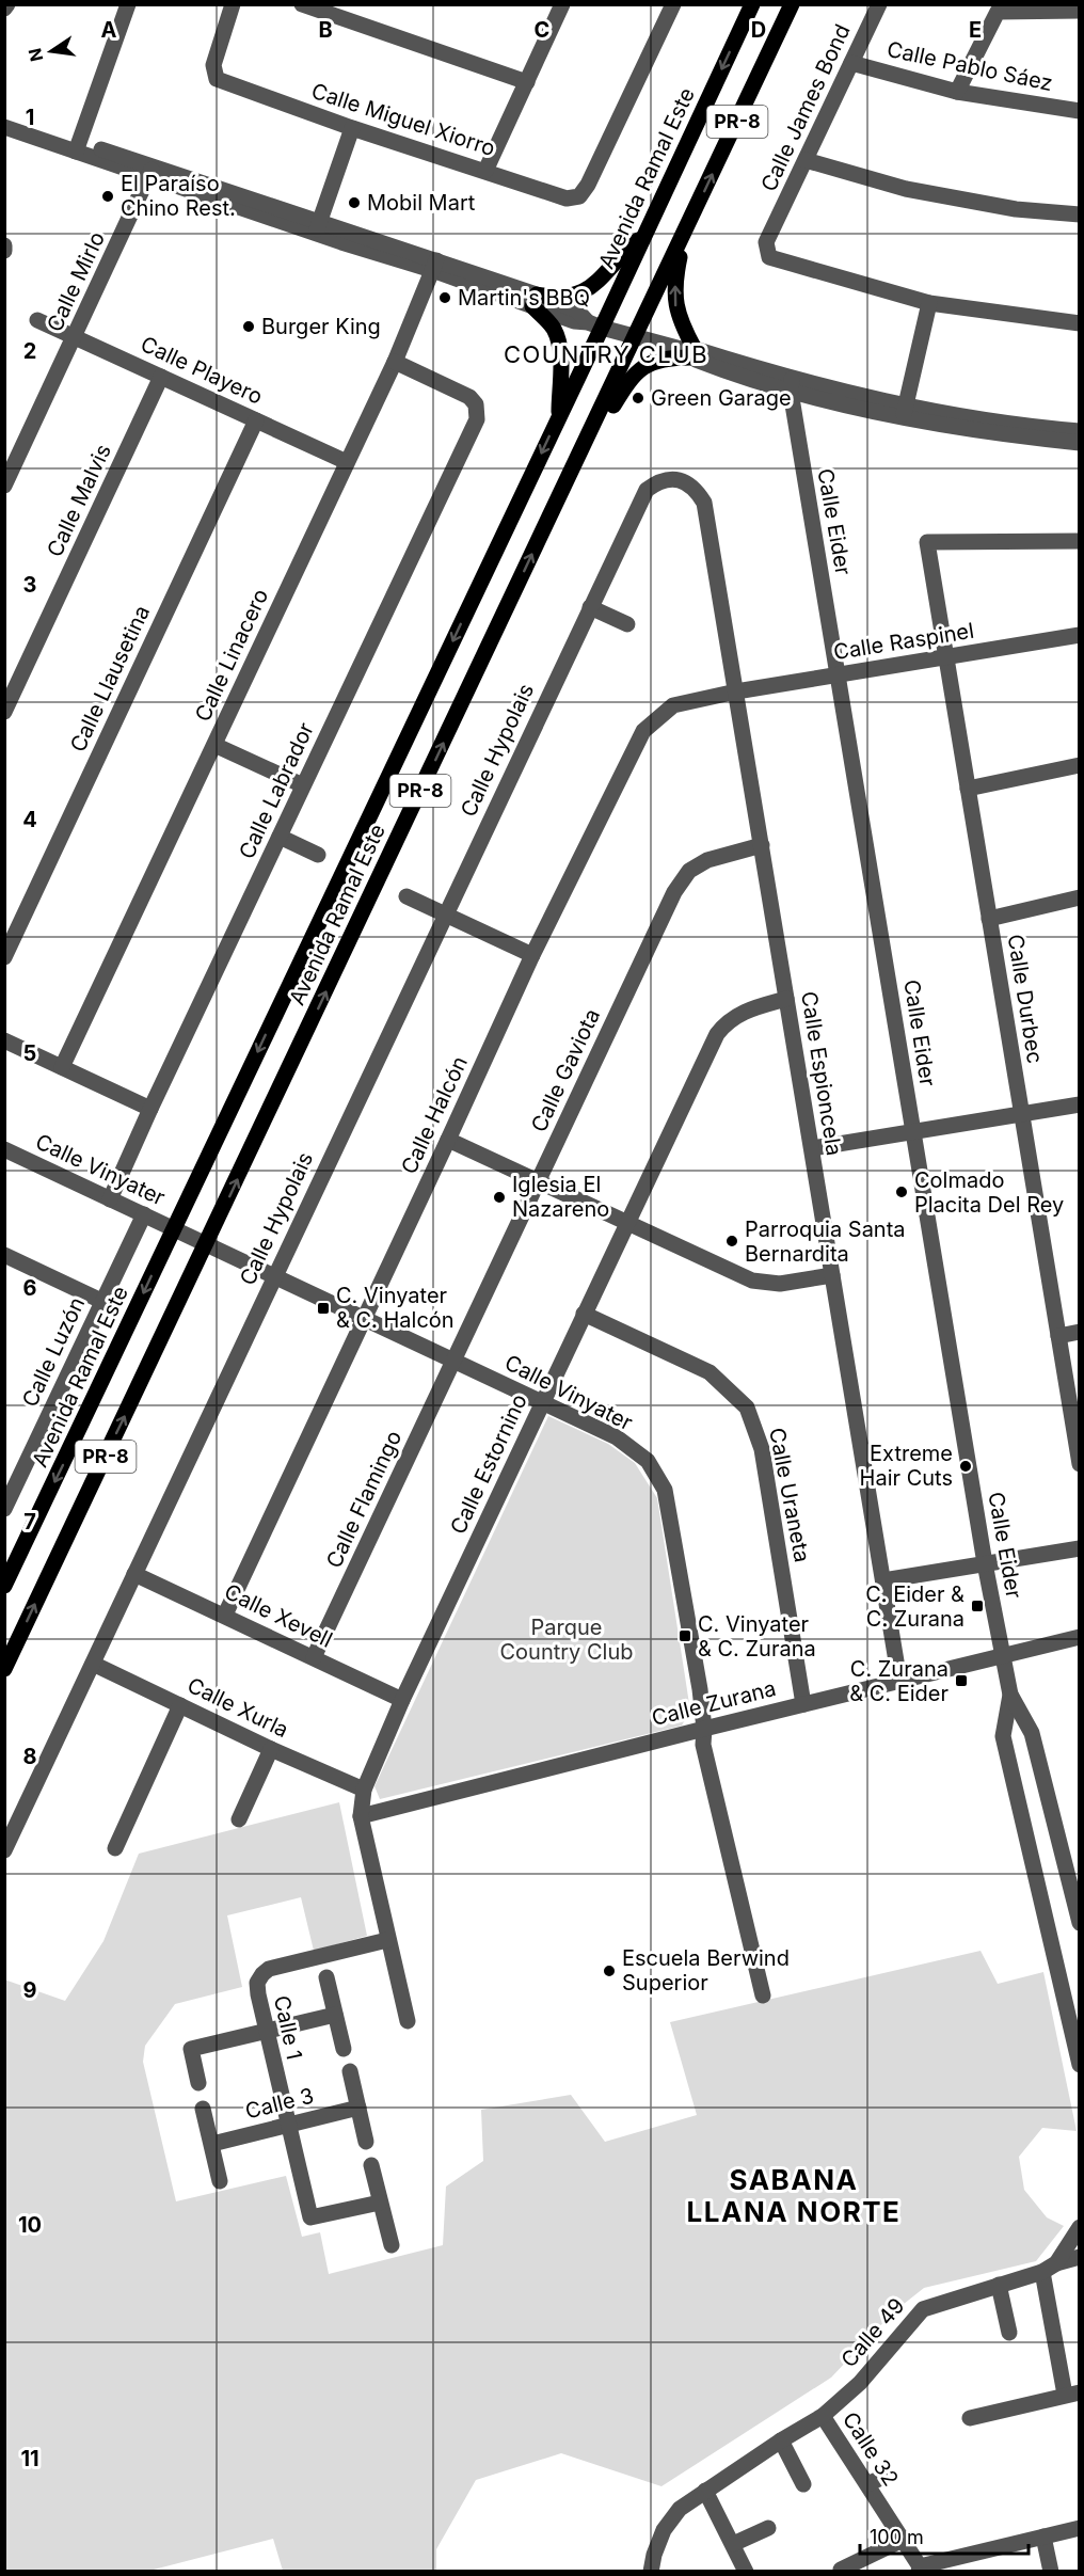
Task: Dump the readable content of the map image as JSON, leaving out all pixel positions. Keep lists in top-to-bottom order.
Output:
{
  "streets": {
    "main road": ["PR-8", "Avenida Ramal Este"],
    "street": [
      "Calle Pablo Sáez",
      "Calle James Bond",
      "Calle Miguel Xiorro",
      "Calle Mirlo",
      "Calle Playero",
      "Calle Malvis",
      "Calle Eider",
      "Calle Raspinel",
      "Calle Linacero",
      "Calle Llausetina",
      "Calle Hypolais",
      "Calle Labrador",
      "Calle Durbec",
      "Calle Gaviota",
      "Calle Espioncela",
      "Calle Halcón",
      "Calle Vinyater",
      "Calle Luzón",
      "Calle Estornino",
      "Calle Uraneta",
      "Calle Flamingo",
      "Calle Xevell",
      "Calle Zurana",
      "Calle Xurla",
      "Calle 1",
      "Calle 3",
      "Calle 49",
      "Calle 32"
    ]
  },
  "crossings": [
    ["Calle Pablo Sáez", "Calle James Bond"],
    ["Avenida Ramal Este", "Calle Vinyater"],
    ["Calle Mirlo", "Calle Playero"],
    ["Calle Playero", "Calle Malvis"],
    ["Calle Playero", "Calle Linacero"],
    ["Calle Playero", "Calle Llausetina"],
    ["Calle Eider", "Calle Raspinel"],
    ["Calle Eider", "Calle Zurana"],
    ["Calle Raspinel", "Calle Durbec"],
    ["Calle Raspinel", "Calle Espioncela"],
    ["Calle Raspinel", "Calle Halcón"],
    ["Calle Linacero", "Calle Labrador"],
    ["Calle Hypolais", "Calle Espioncela"],
    ["Calle Hypolais", "Calle Vinyater"],
    ["Calle Hypolais", "Calle Xevell"],
    ["Calle Hypolais", "Calle Xurla"],
    ["Calle Labrador", "Calle Vinyater"],
    ["Calle Gaviota", "Calle Espioncela"],
    ["Calle Gaviota", "Calle Vinyater"],
    ["Calle Gaviota", "Calle Flamingo"],
    ["Calle Espioncela", "Calle Halcón"],
    ["Calle Espioncela", "Calle Estornino"],
    ["Calle Espioncela", "Calle Zurana"],
    ["Calle Halcón", "Calle Vinyater"],
    ["Calle Halcón", "Calle Xevell"],
    ["Calle Vinyater", "Calle Luzón"],
    ["Calle Vinyater", "Calle Estornino"],
    ["Calle Vinyater", "Calle Flamingo"],
    ["Calle Vinyater", "Calle Zurana"],
    ["Calle Estornino", "Calle Uraneta"],
    ["Calle Estornino", "Calle Xevell"],
    ["Calle Estornino", "Calle Zurana"],
    ["Calle Estornino", "Calle Xurla"],
    ["Calle Estornino", "Calle 1"],
    ["Calle Uraneta", "Calle Zurana"],
    ["Calle Flamingo", "Calle Xevell"],
    ["Calle 1", "Calle 3"],
    ["Calle 49", "Calle 32"]
  ],
  "districts": ["COUNTRY CLUB", "SABANA LLANA NORTE"],
  "parks": ["Parque Country Club"],
  "places": {
    "other": [
      "El Paraíso Chino Rest.",
      "Mobil Mart",
      "Martin's BBQ",
      "Burger King",
      "Green Garage",
      "Colmado Placita Del Rey",
      "Iglesia El Nazareno",
      "Parroquia Santa Bernardita",
      "Extreme Hair Cuts",
      "Escuela Berwind Superior"
    ],
    "transit": [
      "C. Vinyater & C. Halcón",
      "C. Eider & C. Zurana",
      "C. Vinyater & C. Zurana",
      "C. Zurana & C. Eider"
    ]
  },
  "scale_bar": "100 m",
  "north": "left",
  "grid": {
    "columns": [
      "A",
      "B",
      "C",
      "D",
      "E"
    ],
    "rows": [
      "1",
      "2",
      "3",
      "4",
      "5",
      "6",
      "7",
      "8",
      "9",
      "10",
      "11"
    ]
  }
}
